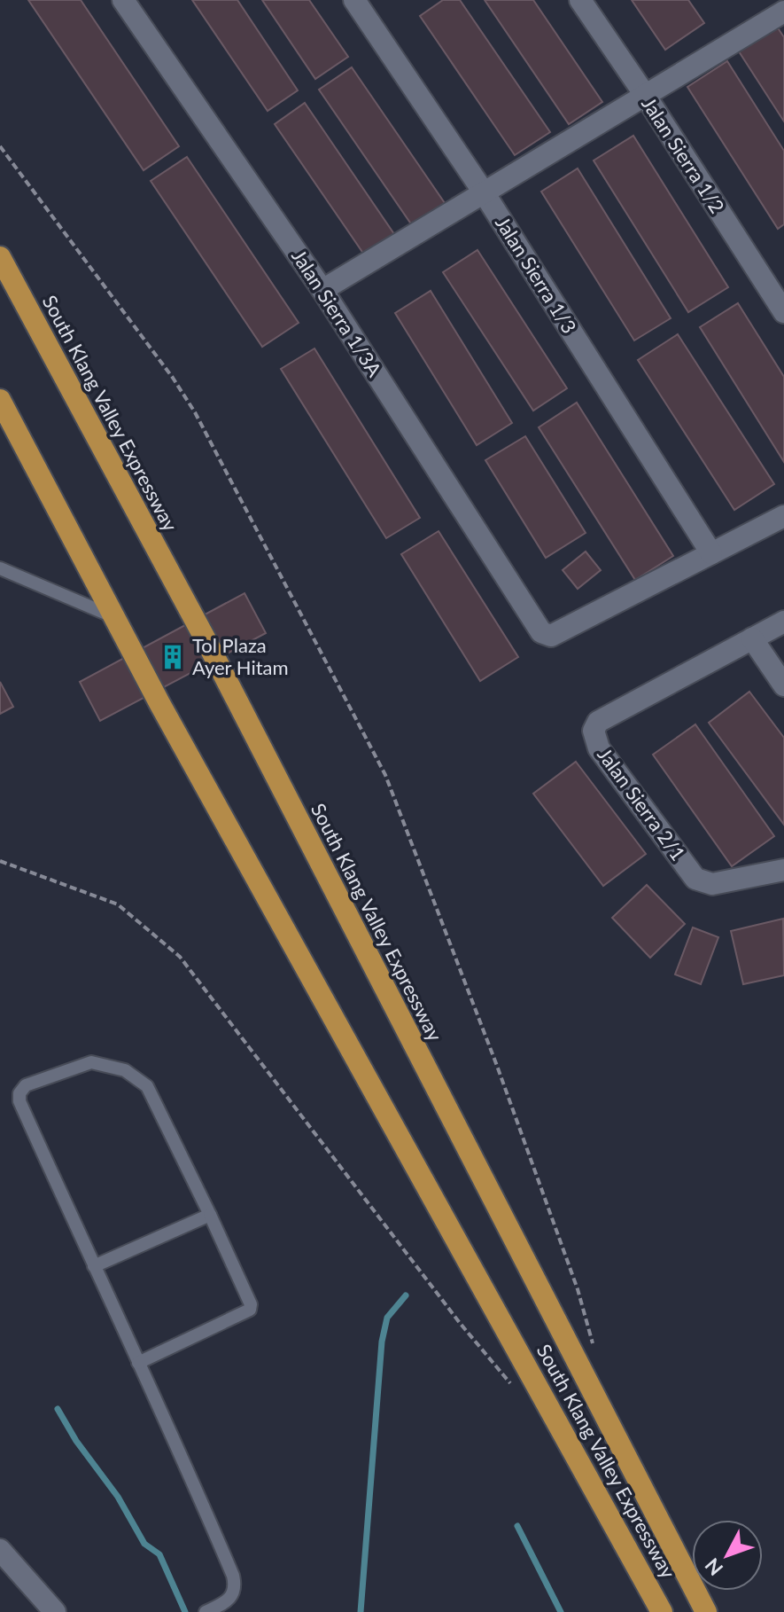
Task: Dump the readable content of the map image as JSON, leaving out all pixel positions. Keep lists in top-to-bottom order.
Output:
{
  "streets": {
    "highway": ["South Klang Valley Expressway"],
    "street": [
      "Jalan Sierra 1/2",
      "Jalan Sierra 1/3",
      "Jalan Sierra 1/3A",
      "Jalan Sierra 2/1"
    ]
  },
  "crossings": [
    ["Jalan Sierra 1/3", "Jalan Sierra 1/3A"]
  ],
  "places": {
    "building": ["Tol Plaza Ayer Hitam"]
  },
  "north": "bottom left"
}
